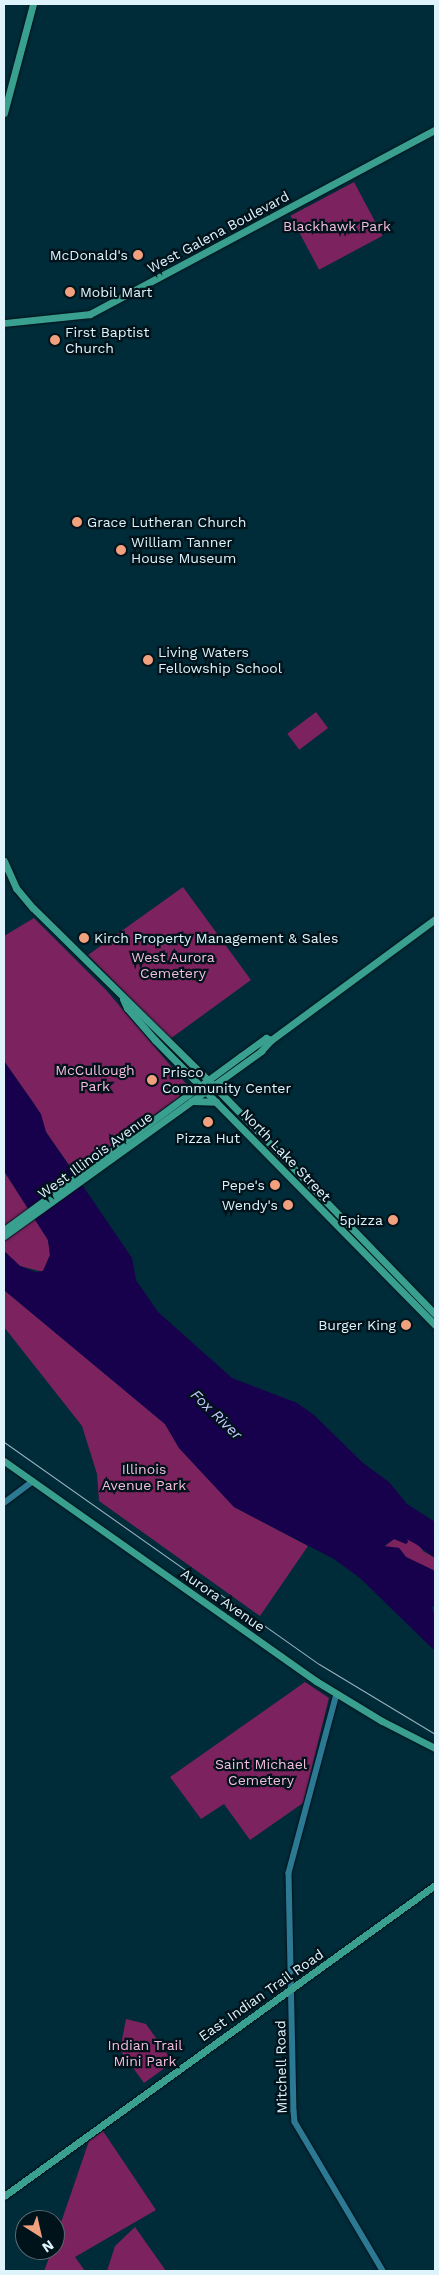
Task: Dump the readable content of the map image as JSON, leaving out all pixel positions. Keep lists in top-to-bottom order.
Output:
{
  "streets": {
    "main road": [
      "West Galena Boulevard",
      "West Illinois Avenue",
      "North Lake Street",
      "Aurora Avenue",
      "East Indian Trail Road"
    ],
    "street": ["Mitchell Road"]
  },
  "crossings": [
    ["West Illinois Avenue", "North Lake Street"],
    ["Aurora Avenue", "Mitchell Road"],
    ["East Indian Trail Road", "Mitchell Road"]
  ],
  "water": ["Fox River"],
  "parks": [
    "Blackhawk Park",
    "West Aurora Cemetery",
    "McCullough Park",
    "Illinois Avenue Park",
    "Saint Michael Cemetery",
    "Indian Trail Mini Park"
  ],
  "places": [
    "McDonald's",
    "Mobil Mart",
    "First Baptist Church",
    "Grace Lutheran Church",
    "William Tanner House Museum",
    "Living Waters Fellowship School",
    "Kirch Property Management & Sales",
    "Prisco Community Center",
    "Pizza Hut",
    "Pepe's",
    "Wendy's",
    "5pizza",
    "Burger King"
  ],
  "north": "bottom right"
}
